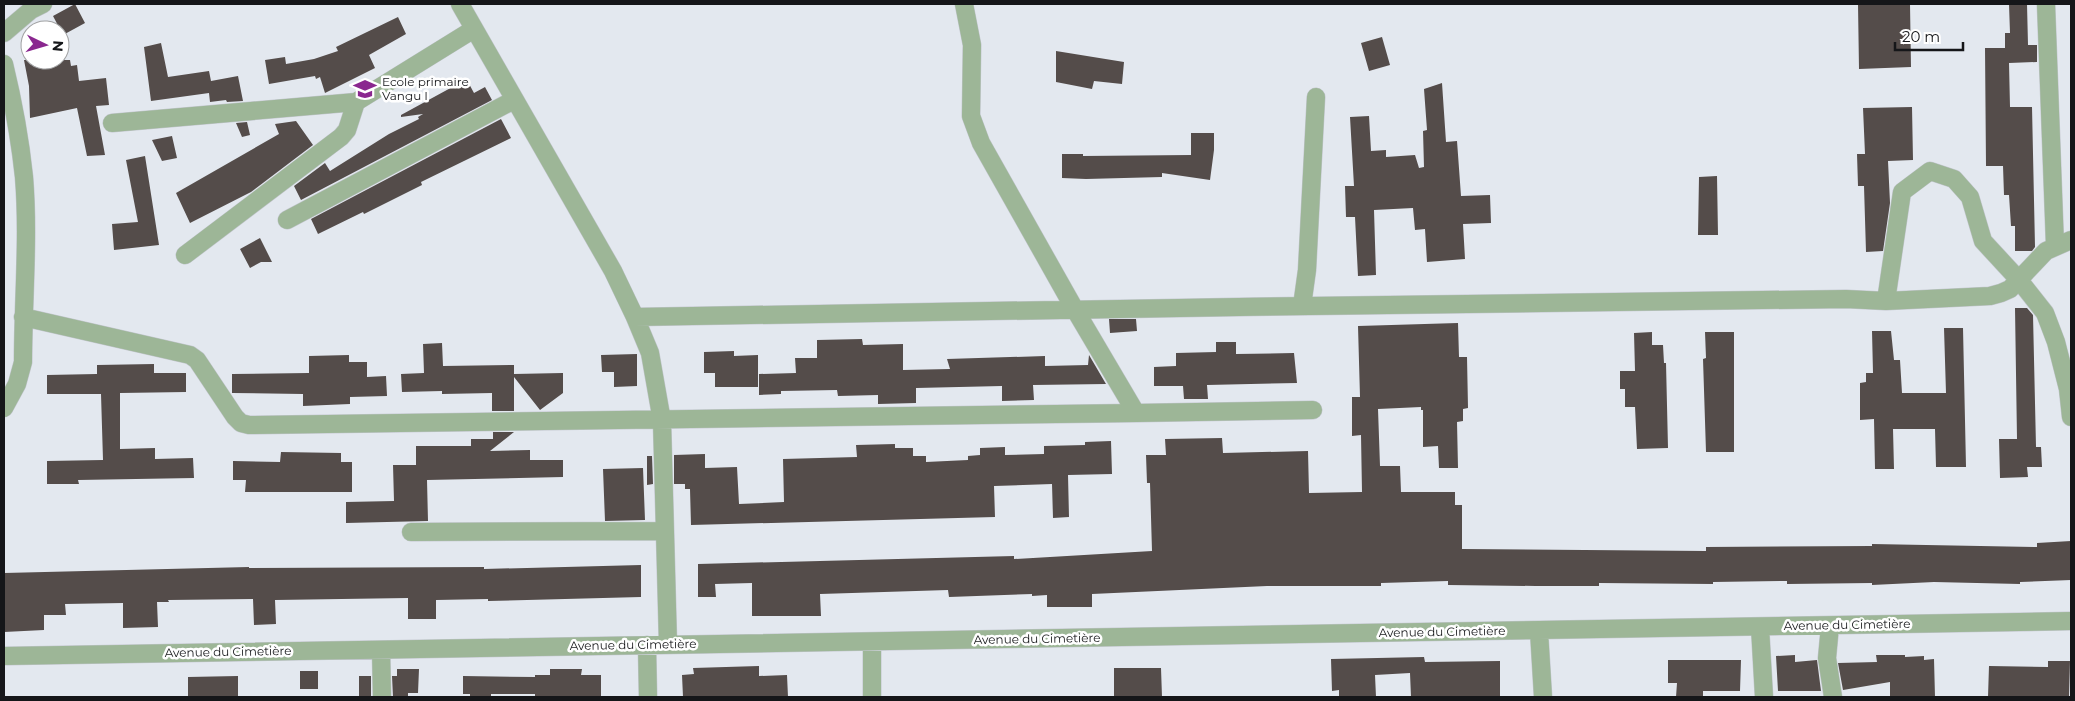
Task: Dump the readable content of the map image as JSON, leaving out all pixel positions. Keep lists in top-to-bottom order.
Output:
{
  "streets": {
    "street": ["Avenue du Cimetière"]
  },
  "places": {
    "school or university": ["Ecole primaire Vangu I"]
  },
  "scale_bar": "20 m",
  "north": "right"
}
